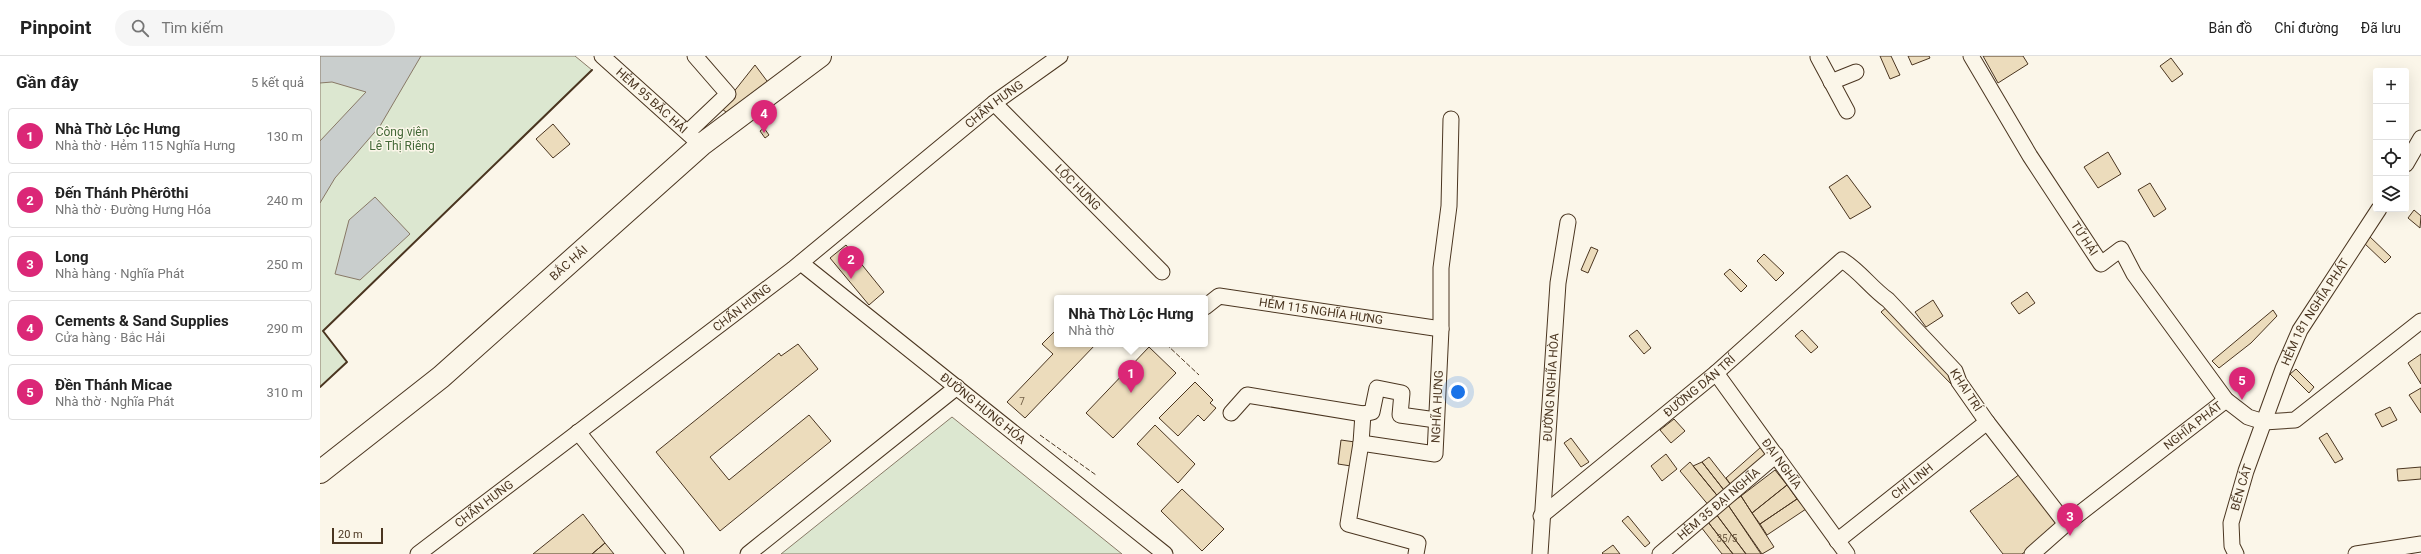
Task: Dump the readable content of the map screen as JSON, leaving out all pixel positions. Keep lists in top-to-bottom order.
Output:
{
  "streets": {
    "street": [
      "HẺM 95 BẮC HẢI",
      "CHẤN HƯNG",
      "LỘC HƯNG",
      "TỨ HẢI",
      "BẮC HẢI",
      "HẺM 115 NGHĨA HƯNG",
      "HẺM 181 NGHĨA PHÁT",
      "ĐƯỜNG DÂN TRÍ",
      "ĐƯỜNG NGHĨA HÒA",
      "KHAI TRÍ",
      "NGHĨA HƯNG",
      "ĐƯỜNG HƯNG HÓA",
      "NGHĨA PHÁT",
      "ĐẠI NGHĨA",
      "CHÍ LINH",
      "BẾN CÁT",
      "HẺM 35 ĐẠI NGHĨA"
    ]
  },
  "crossings": [
    ["HẺM 95 BẮC HẢI", "BẮC HẢI"],
    ["CHẤN HƯNG", "LỘC HƯNG"],
    ["CHẤN HƯNG", "ĐƯỜNG HƯNG HÓA"],
    ["TỨ HẢI", "NGHĨA PHÁT"],
    ["HẺM 115 NGHĨA HƯNG", "NGHĨA HƯNG"],
    ["HẺM 181 NGHĨA PHÁT", "NGHĨA PHÁT"],
    ["HẺM 181 NGHĨA PHÁT", "BẾN CÁT"],
    ["ĐƯỜNG DÂN TRÍ", "ĐƯỜNG NGHĨA HÒA"],
    ["ĐƯỜNG DÂN TRÍ", "KHAI TRÍ"],
    ["ĐƯỜNG DÂN TRÍ", "ĐẠI NGHĨA"],
    ["KHAI TRÍ", "NGHĨA PHÁT"],
    ["KHAI TRÍ", "CHÍ LINH"],
    ["NGHĨA PHÁT", "BẾN CÁT"],
    ["ĐẠI NGHĨA", "CHÍ LINH"],
    ["ĐẠI NGHĨA", "HẺM 35 ĐẠI NGHĨA"]
  ],
  "parks": ["Công viên Lê Thị Riêng"],
  "house_numbers": ["7", "35/5"],
  "scale_bar": "20 m",
  "page": {
    "header": "Pinpoint",
    "search": "Tìm kiếm",
    "nav": ["Bản đồ", "Chỉ đường", "Đã lưu"],
    "heading": ["Gần đây", "5 kết quả"],
    "map_buttons": ["+", "−"],
    "pins": [
      "4",
      "2",
      "1",
      "5",
      "3"
    ],
    "list": [
      {
        "mark": "1",
        "name": "Nhà Thờ Lộc Hưng",
        "note": "Nhà thờ · Hẻm 115 Nghĩa Hưng",
        "value": "130 m"
      },
      {
        "mark": "2",
        "name": "Đến Thánh Phêrôthi",
        "note": "Nhà thờ · Đường Hưng Hóa",
        "value": "240 m"
      },
      {
        "mark": "3",
        "name": "Long",
        "note": "Nhà hàng · Nghĩa Phát",
        "value": "250 m"
      },
      {
        "mark": "4",
        "name": "Cements & Sand Supplies",
        "note": "Cửa hàng · Bắc Hải",
        "value": "290 m"
      },
      {
        "mark": "5",
        "name": "Đền Thánh Micae",
        "note": "Nhà thờ · Nghĩa Phát",
        "value": "310 m"
      }
    ],
    "popup": ["Nhà Thờ Lộc Hưng", "Nhà thờ"],
    "scale": "20 m"
  }
}
